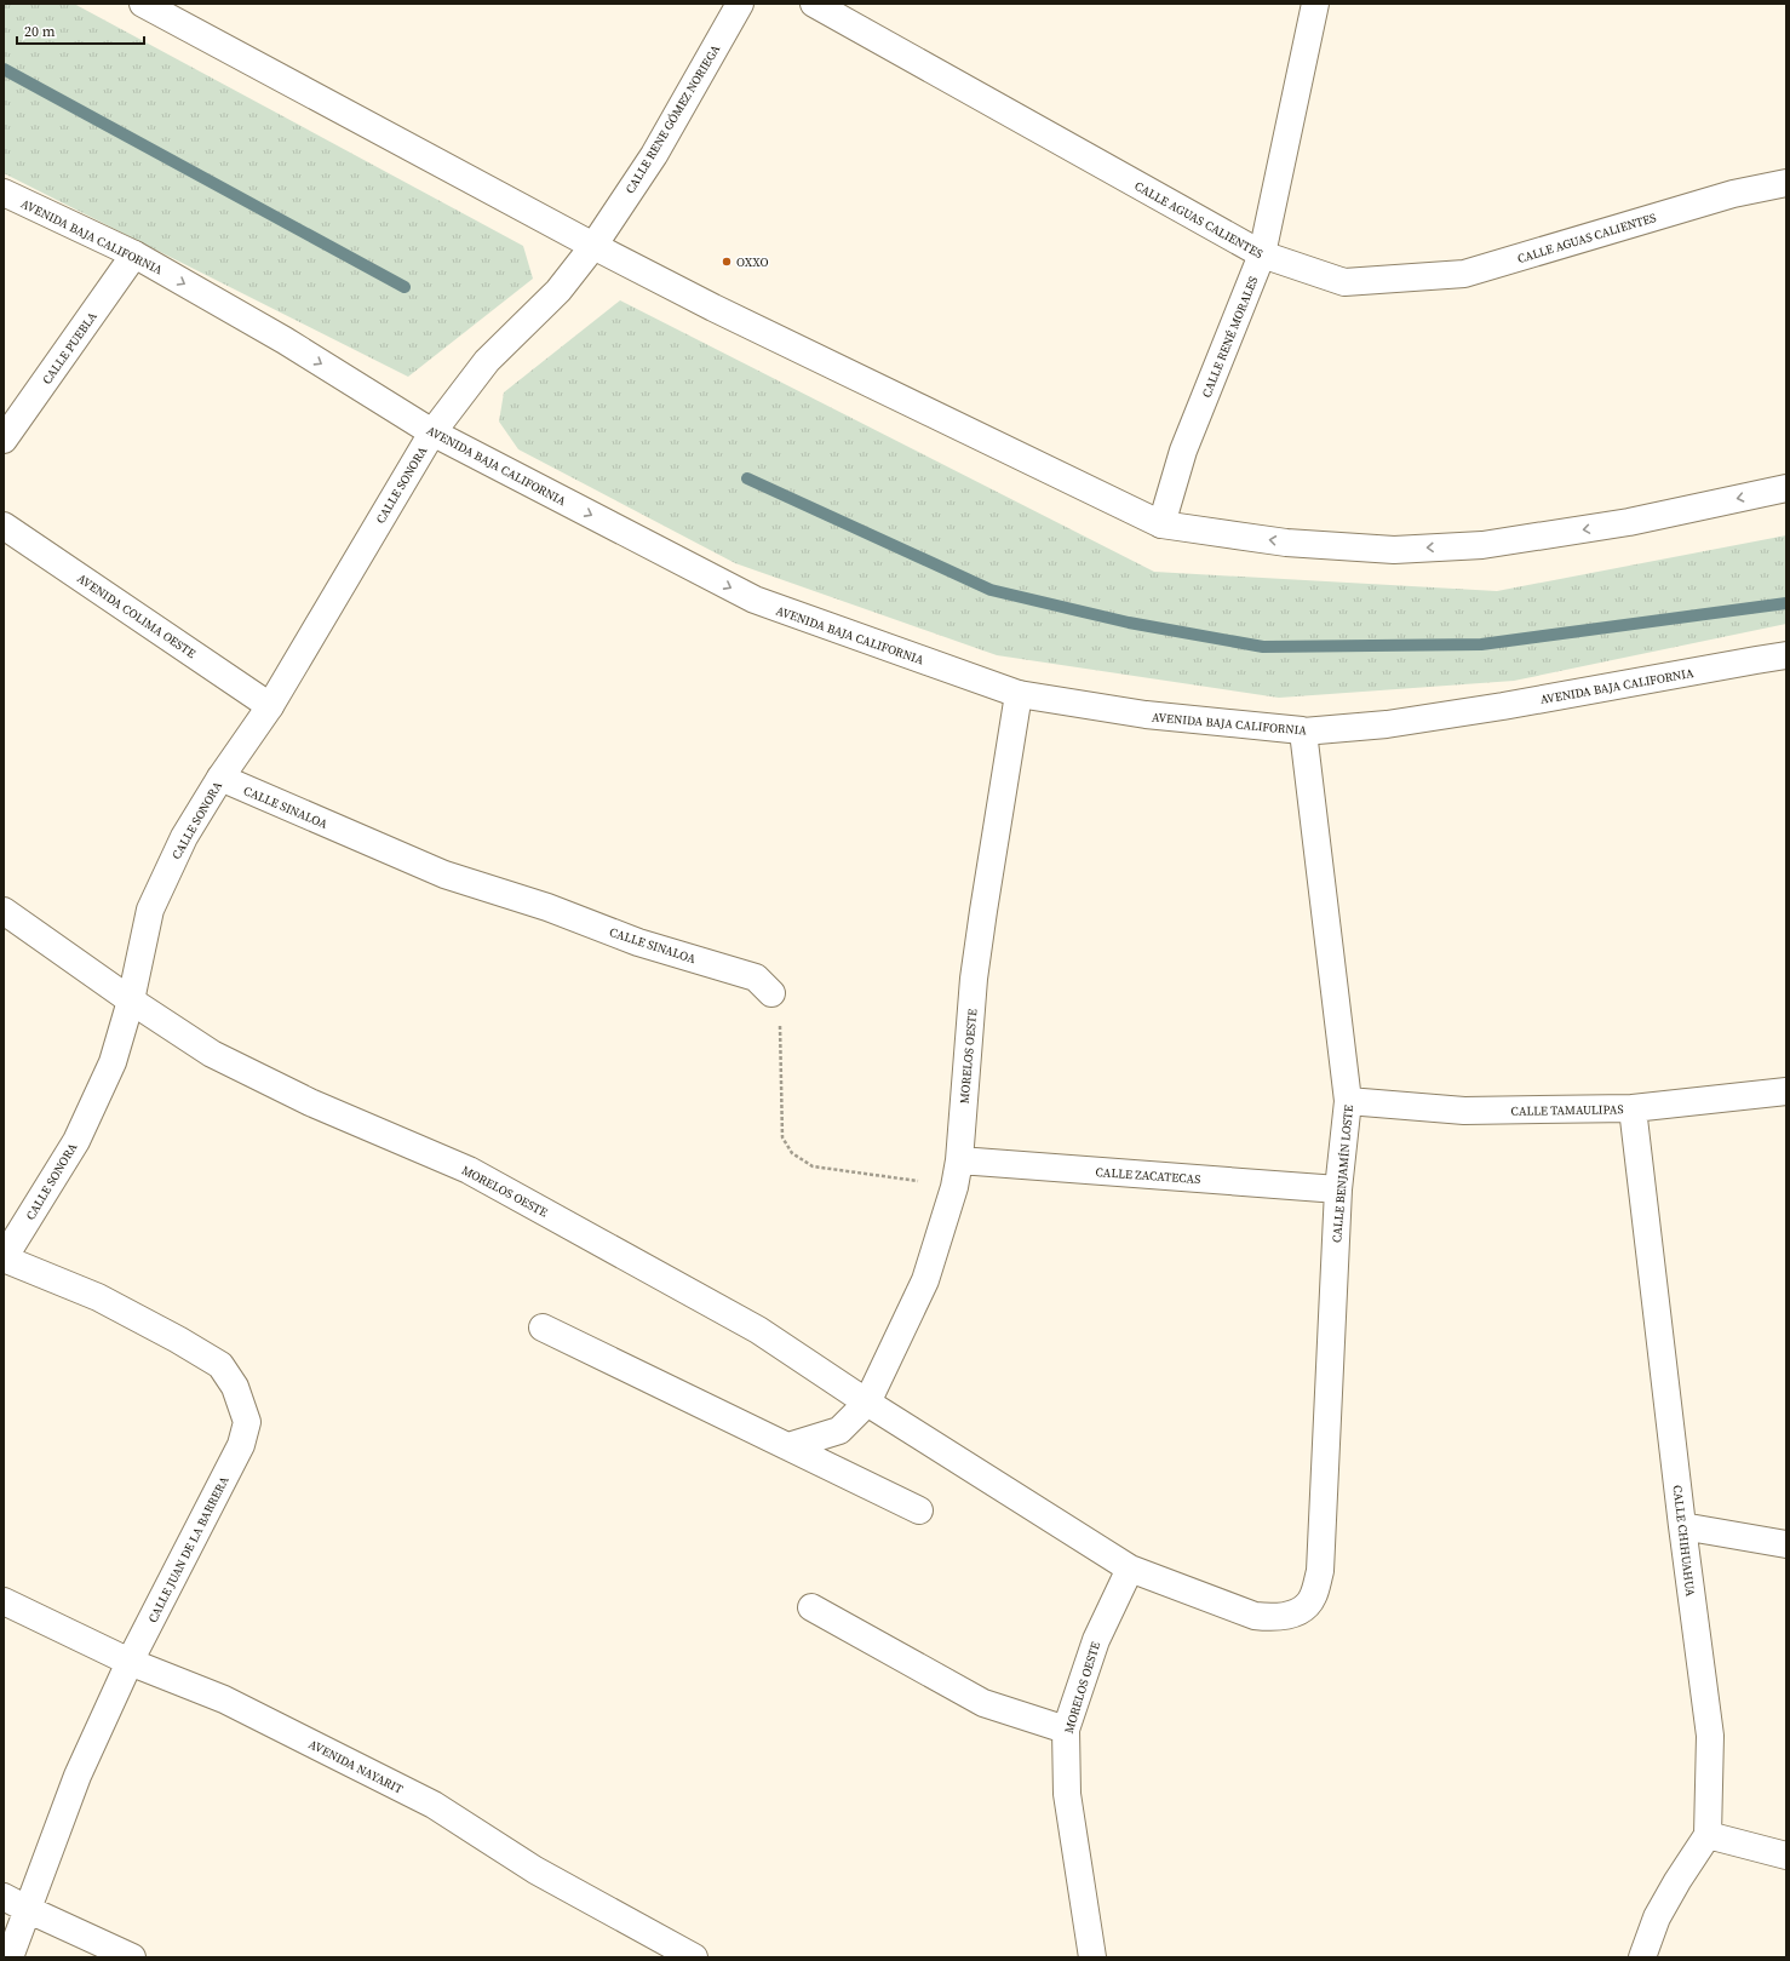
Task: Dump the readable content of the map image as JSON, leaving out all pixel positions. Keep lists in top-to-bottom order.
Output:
{
  "streets": {
    "street": [
      "CALLE RENE GÓMEZ NORIEGA",
      "CALLE AGUAS CALIENTES",
      "AVENIDA BAJA CALIFORNIA",
      "CALLE RENÉ MORALES",
      "CALLE PUEBLA",
      "CALLE SONORA",
      "AVENIDA COLIMA OESTE",
      "CALLE SINALOA",
      "MORELOS OESTE",
      "CALLE TAMAULIPAS",
      "CALLE BENJAMÍN LOSTE",
      "CALLE ZACATECAS",
      "CALLE CHIHUAHUA",
      "CALLE JUAN DE LA BARRERA",
      "AVENIDA NAYARIT"
    ]
  },
  "crossings": [
    ["CALLE RENE GÓMEZ NORIEGA", "AVENIDA BAJA CALIFORNIA"],
    ["CALLE RENE GÓMEZ NORIEGA", "CALLE SONORA"],
    ["CALLE AGUAS CALIENTES", "CALLE RENÉ MORALES"],
    ["AVENIDA BAJA CALIFORNIA", "CALLE PUEBLA"],
    ["AVENIDA BAJA CALIFORNIA", "CALLE SONORA"],
    ["AVENIDA BAJA CALIFORNIA", "MORELOS OESTE"],
    ["AVENIDA BAJA CALIFORNIA", "CALLE BENJAMÍN LOSTE"],
    ["CALLE SONORA", "AVENIDA COLIMA OESTE"],
    ["CALLE SONORA", "CALLE SINALOA"],
    ["CALLE SONORA", "MORELOS OESTE"],
    ["CALLE SONORA", "CALLE JUAN DE LA BARRERA"],
    ["MORELOS OESTE", "CALLE BENJAMÍN LOSTE"],
    ["MORELOS OESTE", "CALLE ZACATECAS"],
    ["CALLE TAMAULIPAS", "CALLE BENJAMÍN LOSTE"],
    ["CALLE TAMAULIPAS", "CALLE CHIHUAHUA"],
    ["CALLE BENJAMÍN LOSTE", "CALLE ZACATECAS"],
    ["CALLE JUAN DE LA BARRERA", "AVENIDA NAYARIT"]
  ],
  "places": ["OXXO"],
  "scale_bar": "20 m"
}
